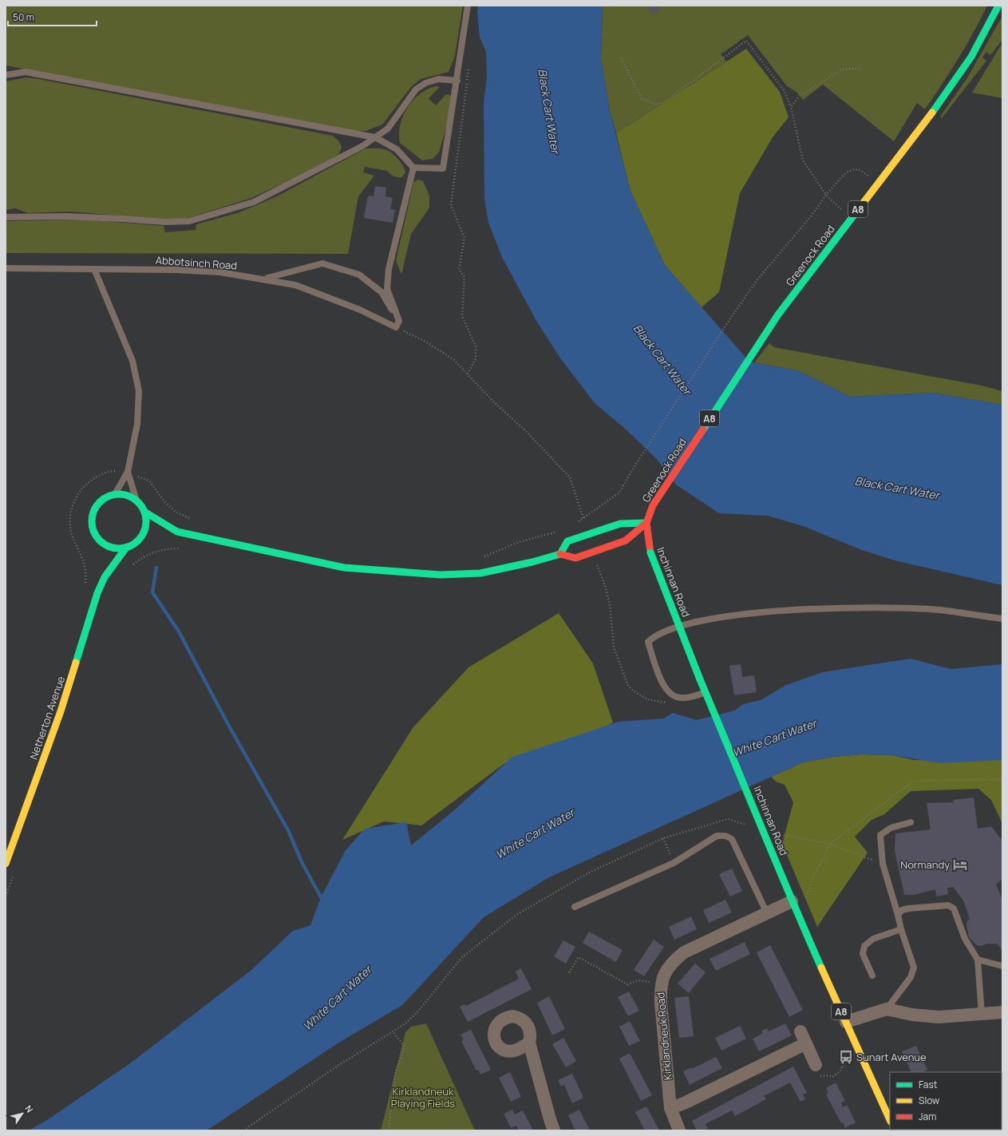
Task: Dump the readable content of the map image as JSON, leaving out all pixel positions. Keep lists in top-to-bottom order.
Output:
{
  "streets": {
    "main road": [
      "A8",
      "Greenock Road",
      "Inchinnan Road",
      "Netherton Avenue"
    ],
    "street": ["Kirklandneuk Road"],
    "lane": ["Abbotsinch Road"]
  },
  "crossings": [
    ["Greenock Road", "Inchinnan Road"],
    ["Inchinnan Road", "Kirklandneuk Road"]
  ],
  "water": ["Black Cart Water", "White Cart Water"],
  "parks": ["Kirklandneuk Playing Fields"],
  "places": {
    "hotel": ["Normandy"],
    "bus stop": ["Sunart Avenue"]
  },
  "legend": ["Fast", "Slow", "Jam"],
  "scale_bar": "50 m",
  "north": "top right"
}
